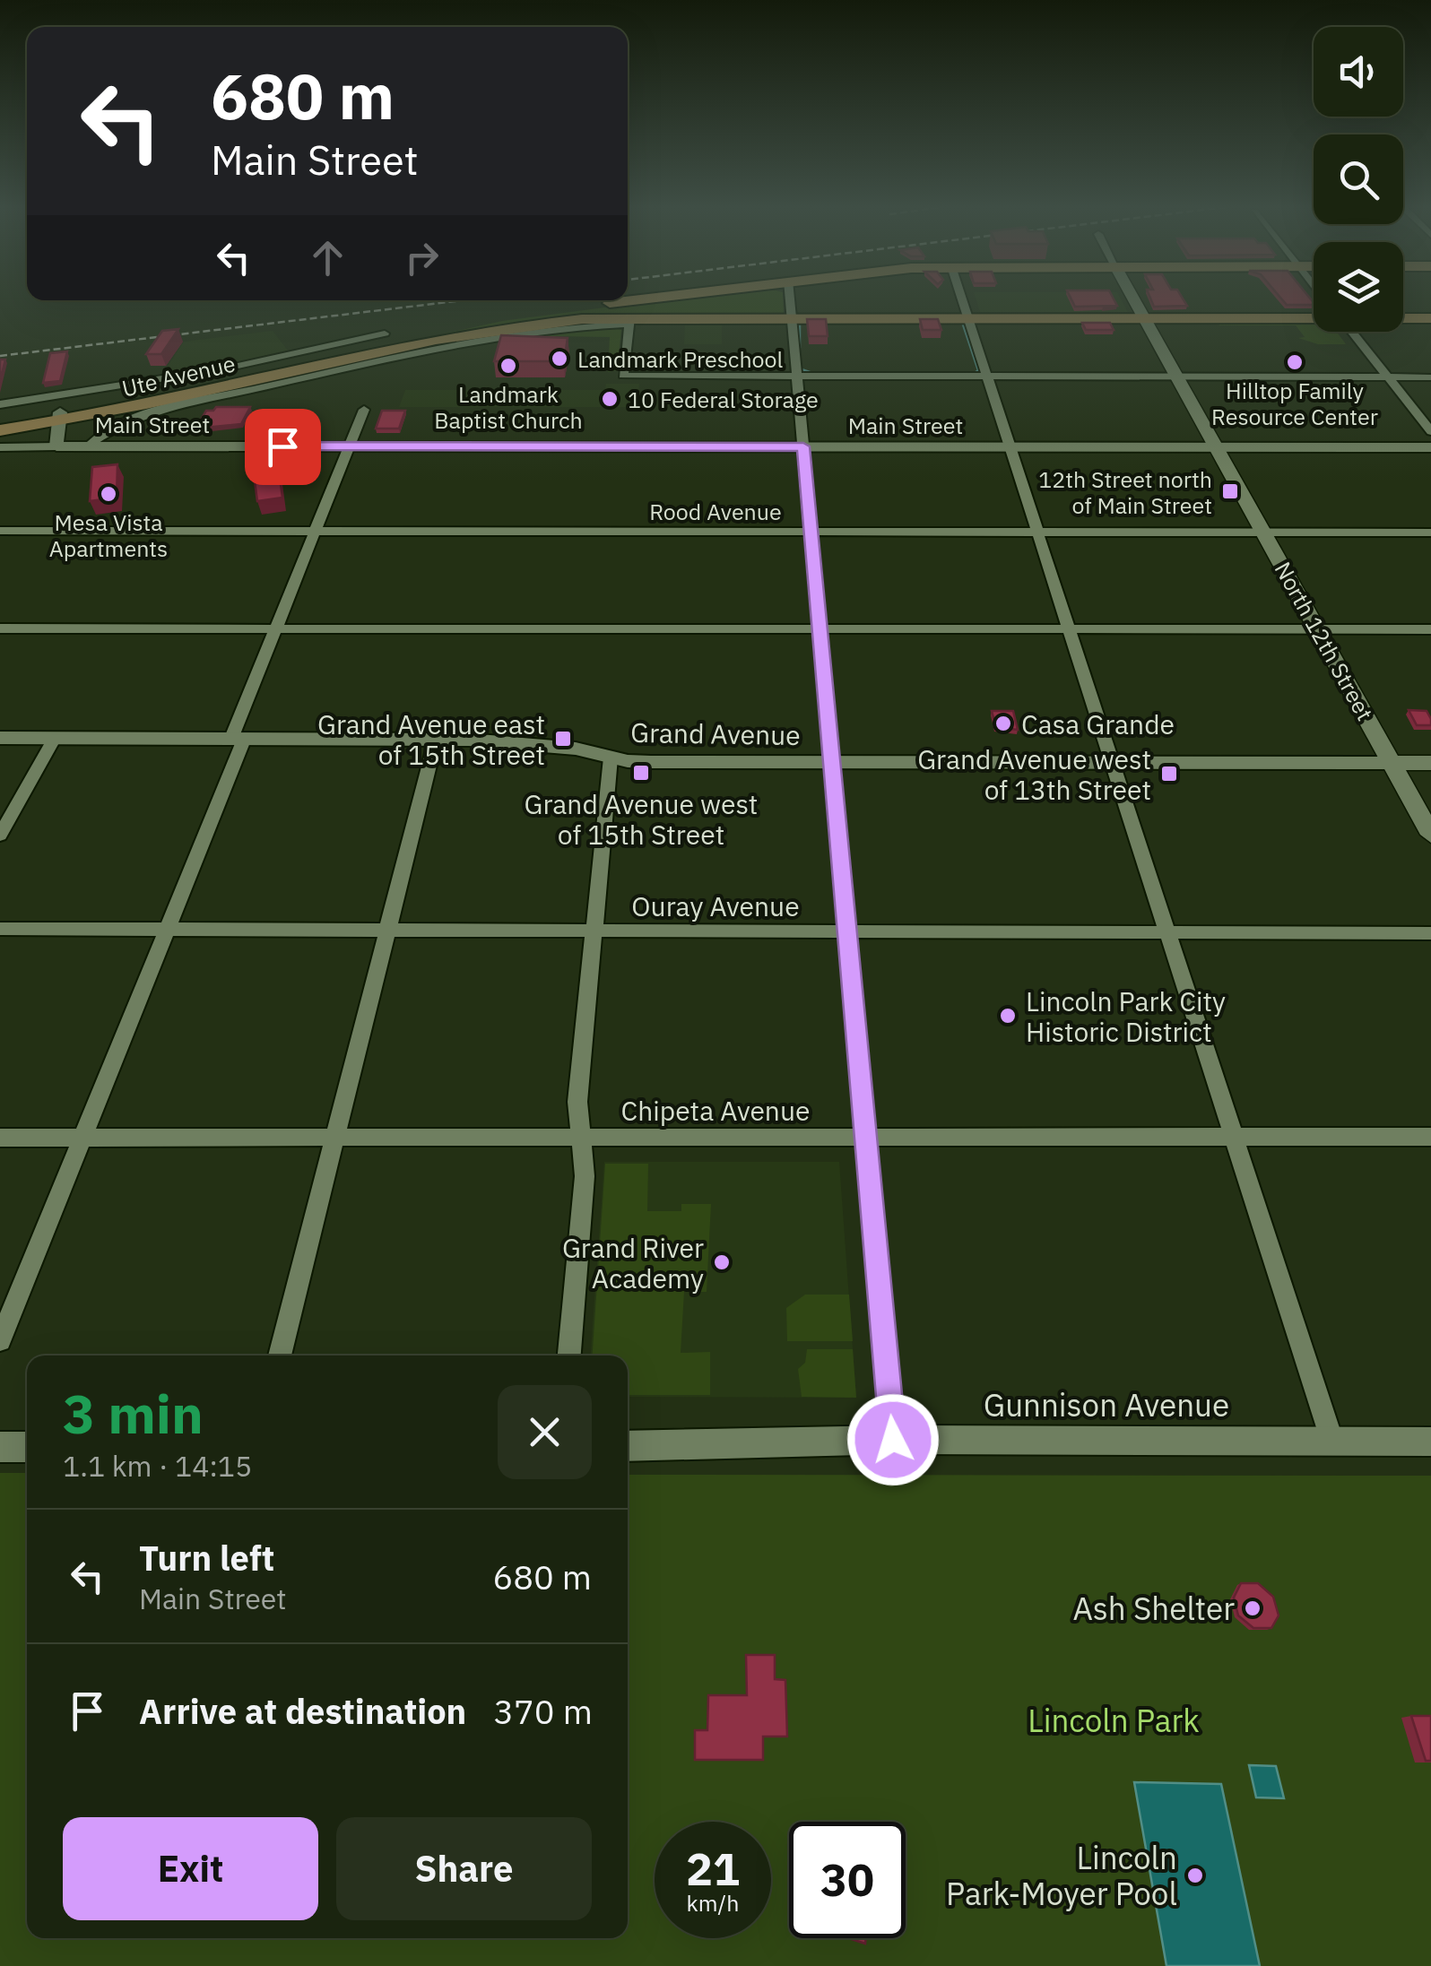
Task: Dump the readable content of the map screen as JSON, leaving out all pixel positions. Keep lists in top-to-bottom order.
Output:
{
  "streets": {
    "main road": ["Ute Avenue", "North 12th Street", "Grand Avenue"],
    "street": [
      "Main Street",
      "Rood Avenue",
      "Ouray Avenue",
      "Chipeta Avenue",
      "Gunnison Avenue"
    ]
  },
  "crossings": [
    ["Ute Avenue", "Main Street"],
    ["Ute Avenue", "North 12th Street"],
    ["Main Street", "North 12th Street"],
    ["Rood Avenue", "North 12th Street"],
    ["North 12th Street", "Grand Avenue"]
  ],
  "parks": ["Lincoln Park"],
  "places": {
    "other": [
      "Landmark Preschool",
      "Hilltop Family Resource Center",
      "Landmark Baptist Church",
      "10 Federal Storage",
      "Mesa Vista Apartments",
      "Casa Grande",
      "Lincoln Park City Historic District",
      "Grand River Academy",
      "Ash Shelter",
      "Lincoln Park-Moyer Pool"
    ],
    "transit": [
      "12th Street north of Main Street",
      "Grand Avenue east of 15th Street",
      "Grand Avenue west of 15th Street",
      "Grand Avenue west of 13th Street"
    ]
  },
  "page": {
    "turn": ["680 m", "Main Street"],
    "heading": ["3 min", "1.1 km · 14:15"],
    "list": [
      {
        "name": "Turn left",
        "note": "Main Street",
        "value": "680 m"
      },
      {
        "name": "Arrive at destination",
        "value": "370 m"
      }
    ],
    "buttons": ["Exit", "Share"],
    "speed": "21 km/h",
    "limit": "30"
  }
}
